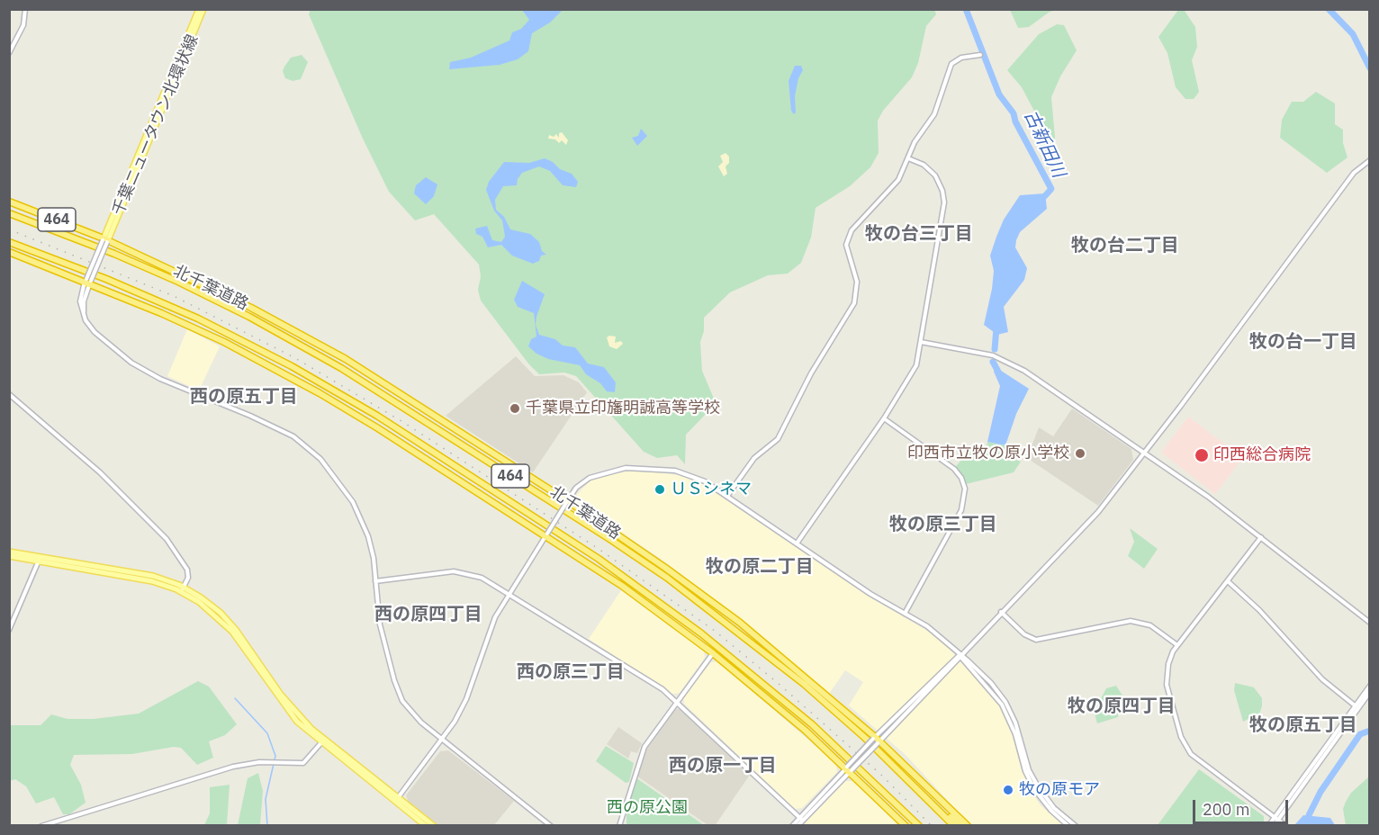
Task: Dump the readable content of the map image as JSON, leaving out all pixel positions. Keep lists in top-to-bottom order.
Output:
{
  "streets": {
    "highway": ["464", "北千葉道路"],
    "main road": ["千葉ニュータウン北環状線"]
  },
  "crossings": [
    ["千葉ニュータウン北環状線", "北千葉道路"]
  ],
  "districts": [
    "牧の台三丁目",
    "牧の台二丁目",
    "牧の台一丁目",
    "西の原五丁目",
    "牧の原三丁目",
    "牧の原二丁目",
    "西の原四丁目",
    "西の原三丁目",
    "牧の原四丁目",
    "牧の原五丁目",
    "西の原一丁目"
  ],
  "water": ["古新田川"],
  "parks": ["西の原公園"],
  "places": [
    "千葉県立印旛明誠高等学校",
    "印西市立牧の原小学校",
    "印西総合病院",
    "ＵＳシネマ",
    "牧の原モア"
  ],
  "scale_bar": "200 m"
}
